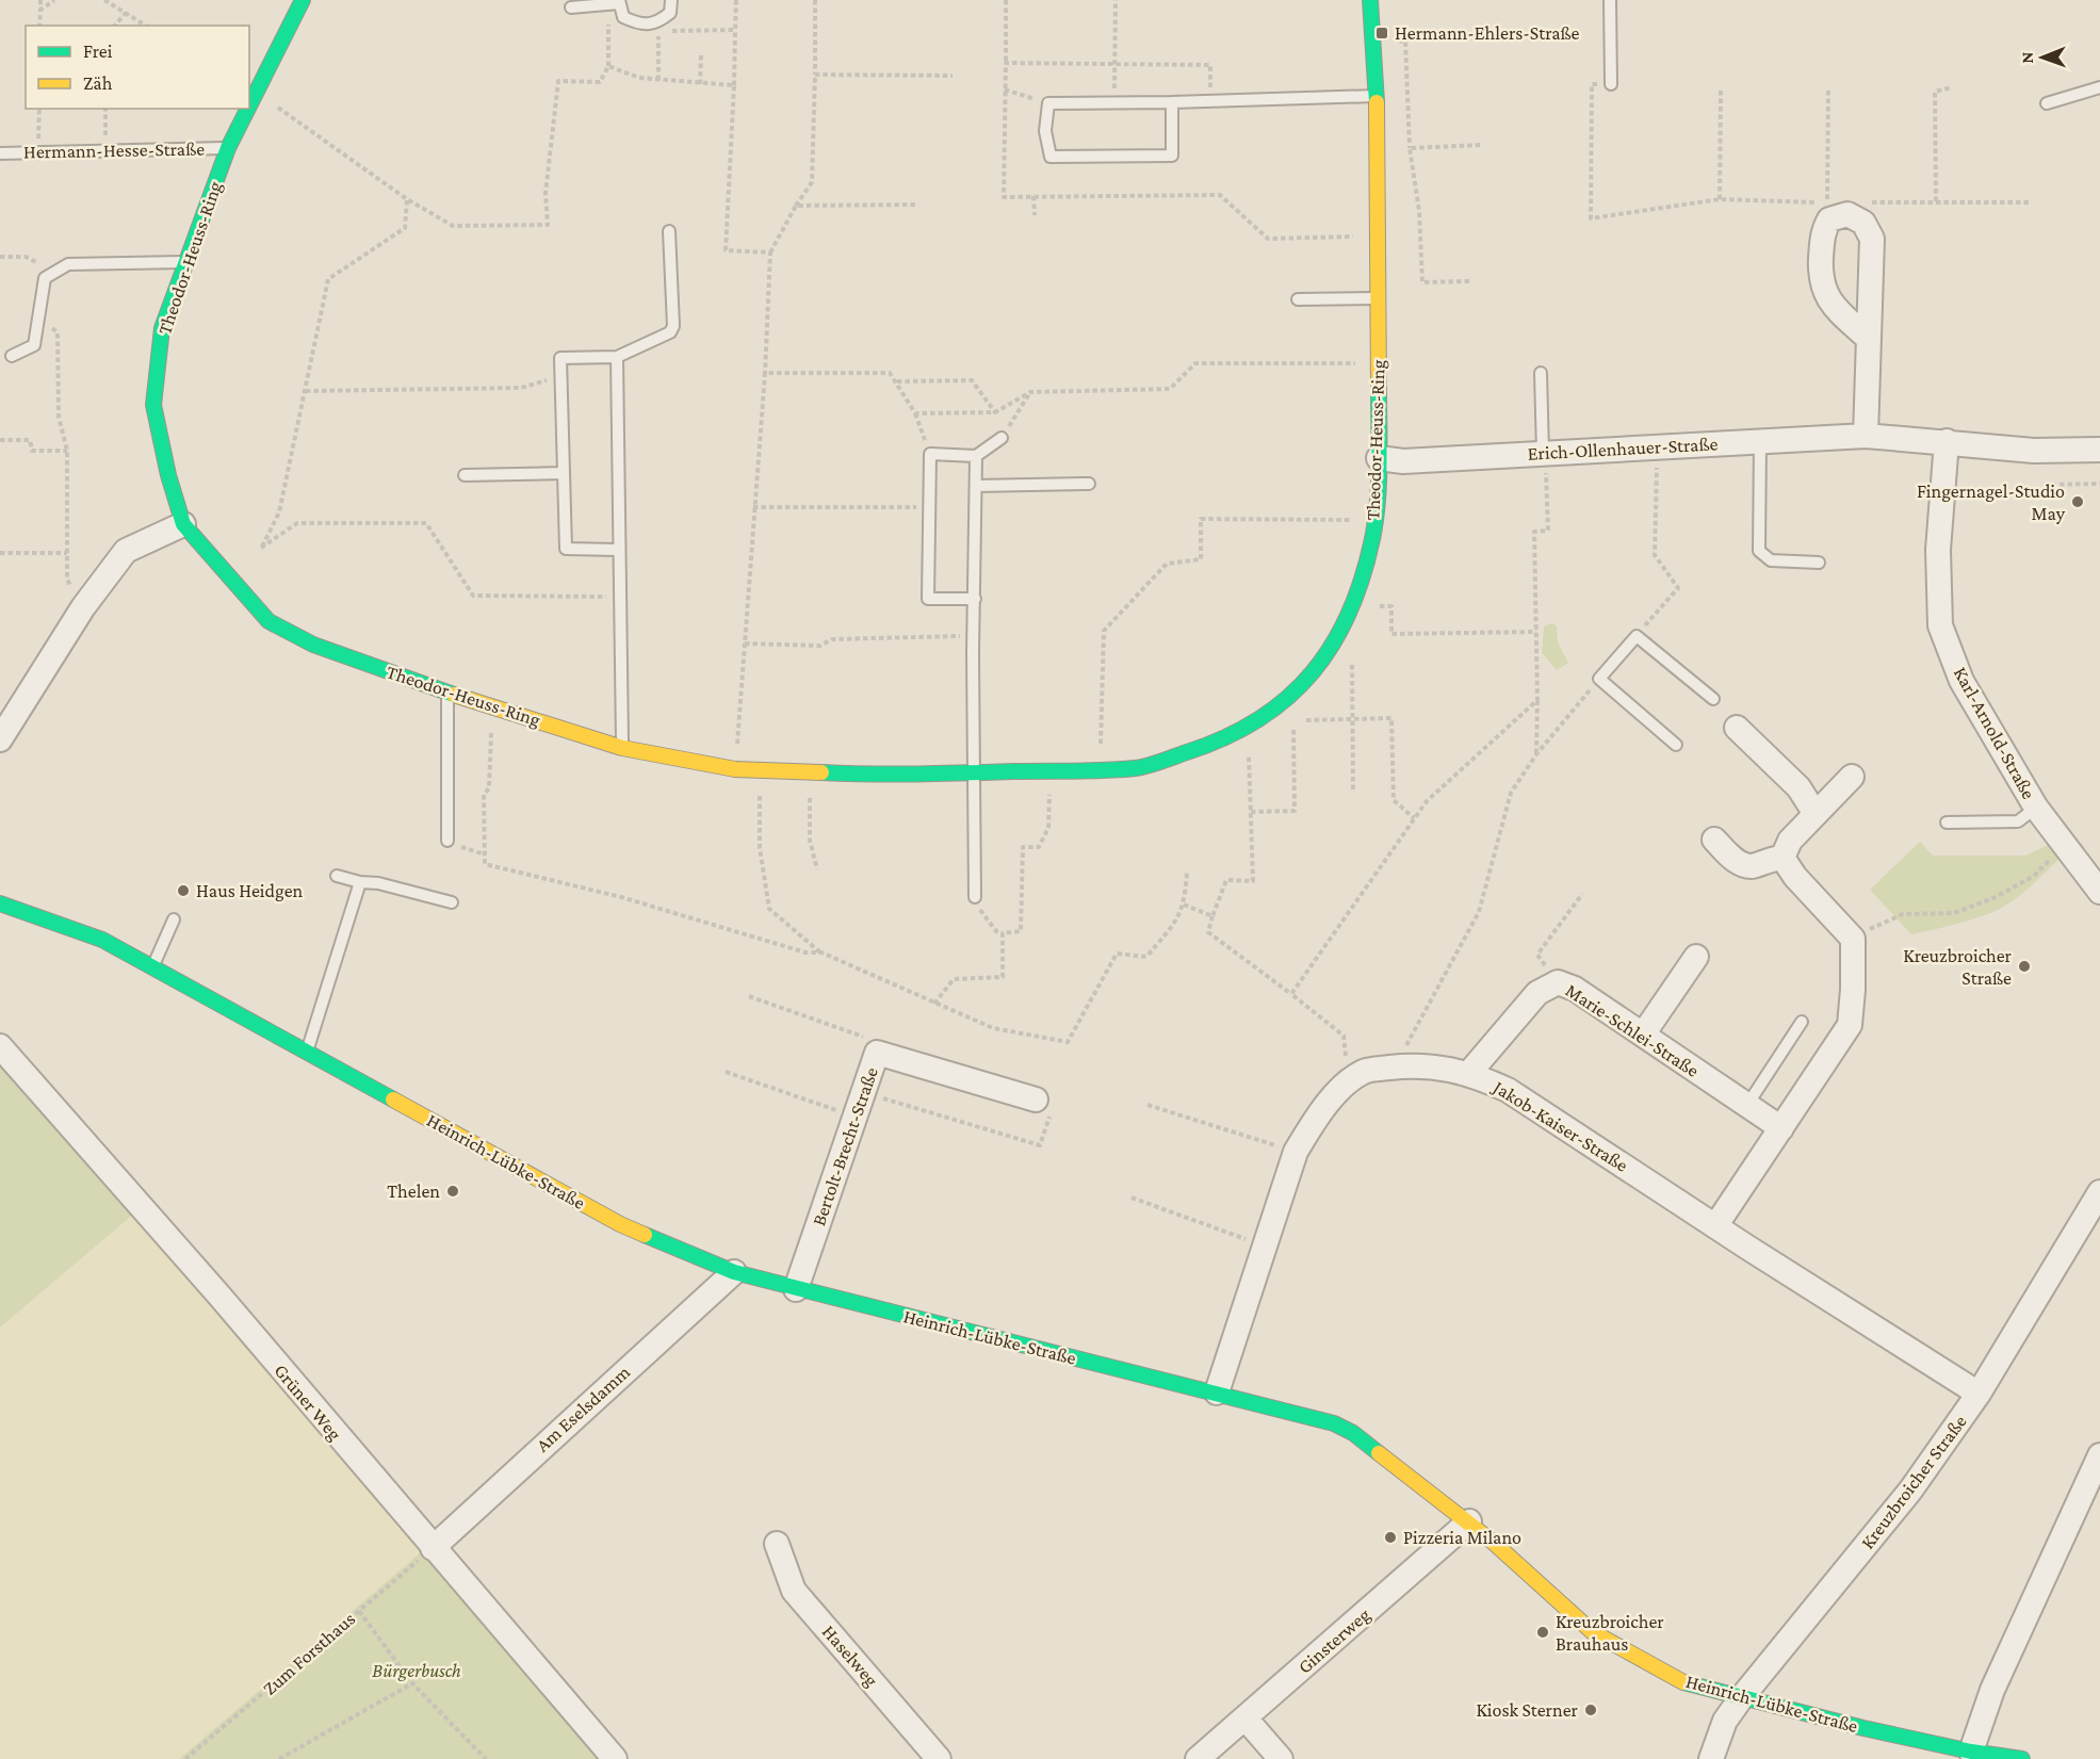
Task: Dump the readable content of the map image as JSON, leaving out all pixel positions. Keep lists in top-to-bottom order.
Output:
{
  "streets": {
    "street": [
      "Theodor-Heuss-Ring",
      "Erich-Ollenhauer-Straße",
      "Karl-Arnold-Straße",
      "Marie-Schlei-Straße",
      "Jakob-Kaiser-Straße",
      "Bertolt-Brecht-Straße",
      "Heinrich-Lübke-Straße",
      "Grüner Weg",
      "Am Eselsdamm",
      "Kreuzbroicher Straße",
      "Ginsterweg",
      "Haselweg"
    ],
    "lane": ["Hermann-Hesse-Straße"],
    "path": ["Zum Forsthaus"]
  },
  "crossings": [
    ["Hermann-Hesse-Straße", "Theodor-Heuss-Ring"],
    ["Theodor-Heuss-Ring", "Erich-Ollenhauer-Straße"],
    ["Erich-Ollenhauer-Straße", "Karl-Arnold-Straße"],
    ["Marie-Schlei-Straße", "Jakob-Kaiser-Straße"],
    ["Jakob-Kaiser-Straße", "Heinrich-Lübke-Straße"],
    ["Jakob-Kaiser-Straße", "Kreuzbroicher Straße"],
    ["Bertolt-Brecht-Straße", "Heinrich-Lübke-Straße"],
    ["Heinrich-Lübke-Straße", "Am Eselsdamm"],
    ["Heinrich-Lübke-Straße", "Kreuzbroicher Straße"],
    ["Heinrich-Lübke-Straße", "Ginsterweg"],
    ["Grüner Weg", "Am Eselsdamm"],
    ["Grüner Weg", "Zum Forsthaus"],
    ["Am Eselsdamm", "Zum Forsthaus"]
  ],
  "parks": ["Bürgerbusch"],
  "places": {
    "transit": ["Hermann-Ehlers-Straße"],
    "other": [
      "Fingernagel-Studio May",
      "Haus Heidgen",
      "Kreuzbroicher Straße",
      "Thelen",
      "Pizzeria Milano",
      "Kreuzbroicher Brauhaus",
      "Kiosk Sterner"
    ]
  },
  "legend": ["Frei", "Zäh"],
  "north": "left"
}
